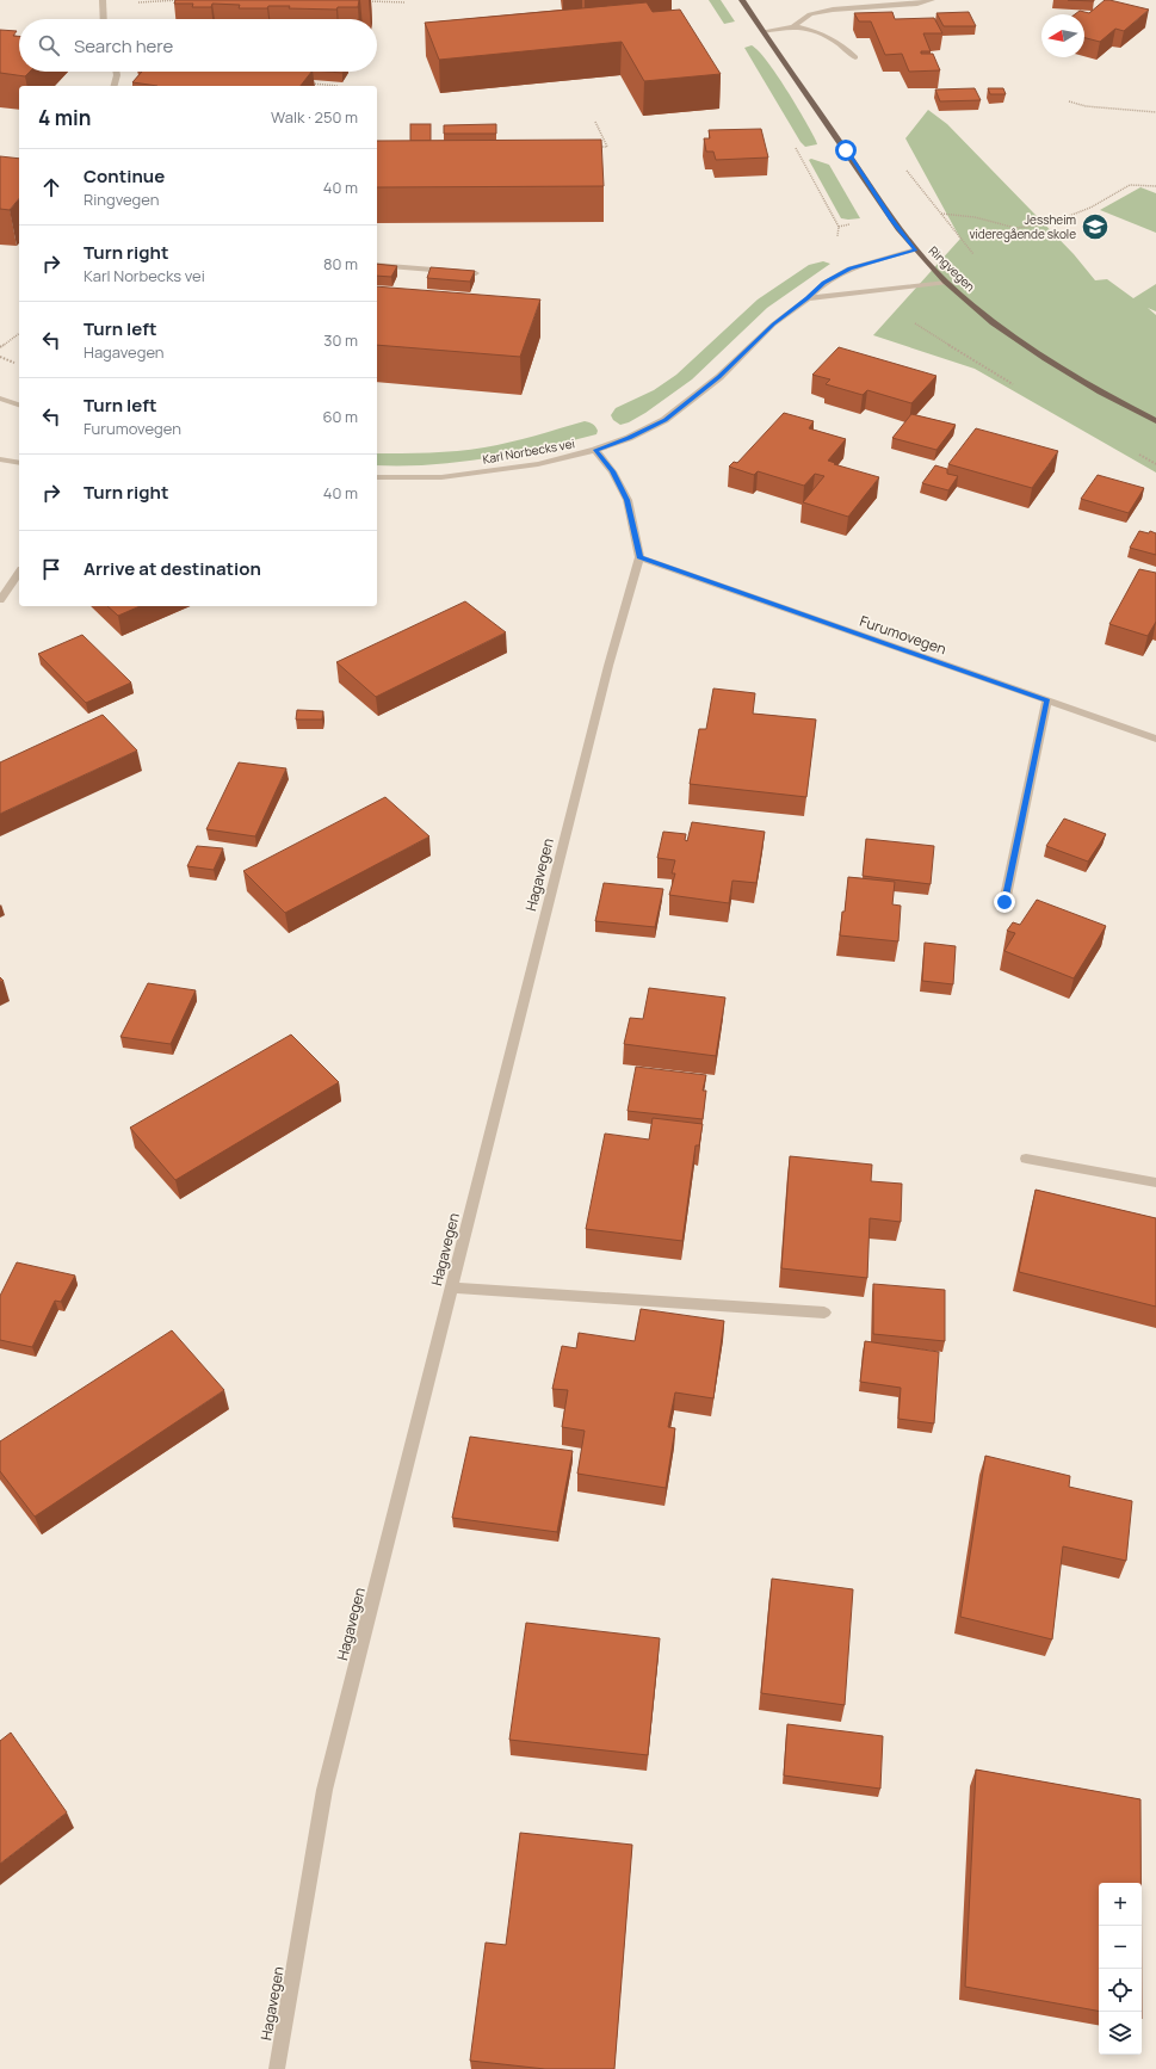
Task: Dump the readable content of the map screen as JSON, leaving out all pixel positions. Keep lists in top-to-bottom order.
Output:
{
  "streets": {
    "main road": ["Ringvegen"],
    "street": ["Karl Norbecks vei", "Furumovegen", "Hagavegen"]
  },
  "crossings": [
    ["Ringvegen", "Karl Norbecks vei"],
    ["Karl Norbecks vei", "Hagavegen"],
    ["Furumovegen", "Hagavegen"]
  ],
  "places": {
    "school or university": ["Jessheim videregående skole"]
  },
  "north": "left",
  "page": {
    "search": "Search here",
    "heading": ["4 min", "Walk · 250 m"],
    "list": [
      ["Continue", "Ringvegen", "40 m"],
      ["Turn right", "Karl Norbecks vei", "80 m"],
      ["Turn left", "Hagavegen", "30 m"],
      ["Turn left", "Furumovegen", "60 m"],
      ["Turn right", "40 m"],
      "Arrive at destination"
    ],
    "map_buttons": ["+", "−"]
  }
}
